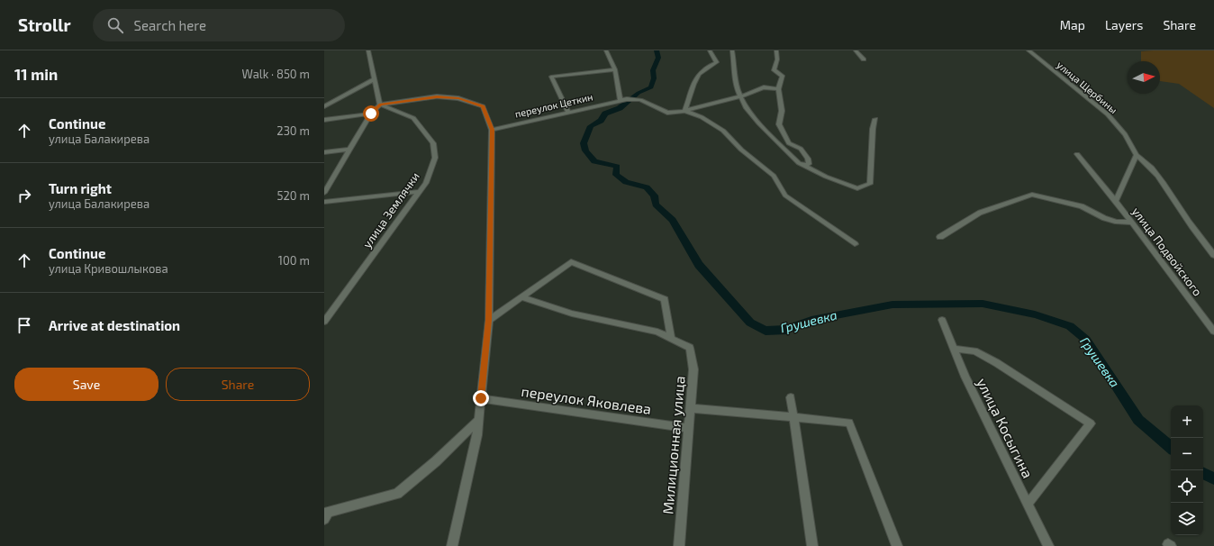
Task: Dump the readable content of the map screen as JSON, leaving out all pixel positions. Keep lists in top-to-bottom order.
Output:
{
  "streets": {
    "street": [
      "улица Щербины",
      "переулок Цеткин",
      "улица Землячки",
      "улица Подвойского",
      "переулок Яковлева",
      "улица Косыгина",
      "Милиционная улица"
    ]
  },
  "crossings": [
    ["переулок Яковлева", "Милиционная улица"]
  ],
  "water": ["Грушевка"],
  "north": "right",
  "page": {
    "header": "Strollr",
    "search": "Search here",
    "nav": ["Map", "Layers", "Share"],
    "heading": ["11 min", "Walk · 850 m"],
    "list": [
      ["Continue", "улица Балакирева", "230 m"],
      ["Turn right", "улица Балакирева", "520 m"],
      ["Continue", "улица Кривошлыкова", "100 m"],
      "Arrive at destination"
    ],
    "buttons": ["Save", "Share"],
    "map_buttons": ["+", "−"]
  }
}
